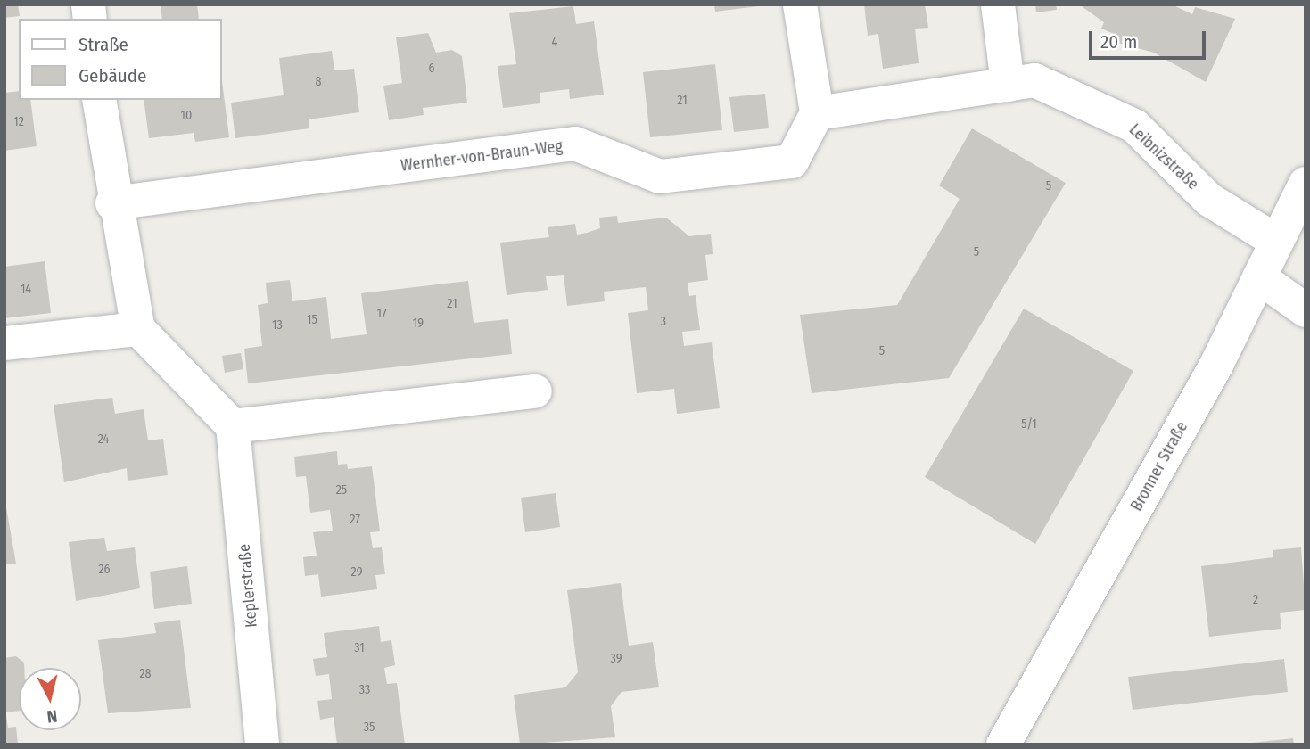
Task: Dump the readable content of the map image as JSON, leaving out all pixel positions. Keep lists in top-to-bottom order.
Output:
{
  "streets": {
    "street": [
      "Wernher-von-Braun-Weg",
      "Leibnizstraße",
      "Bronner Straße",
      "Keplerstraße"
    ]
  },
  "crossings": [
    ["Wernher-von-Braun-Weg", "Leibnizstraße"],
    ["Leibnizstraße", "Bronner Straße"]
  ],
  "house_numbers": [
    "4",
    "6",
    "8",
    "21",
    "10",
    "12",
    "5",
    "5",
    "14",
    "21",
    "17",
    "15",
    "3",
    "19",
    "13",
    "5",
    "5/1",
    "24",
    "25",
    "27",
    "26",
    "29",
    "2",
    "31",
    "39",
    "28",
    "33",
    "35"
  ],
  "legend": ["Straße", "Gebäude"],
  "scale_bar": "20 m",
  "north": "bottom"
}
